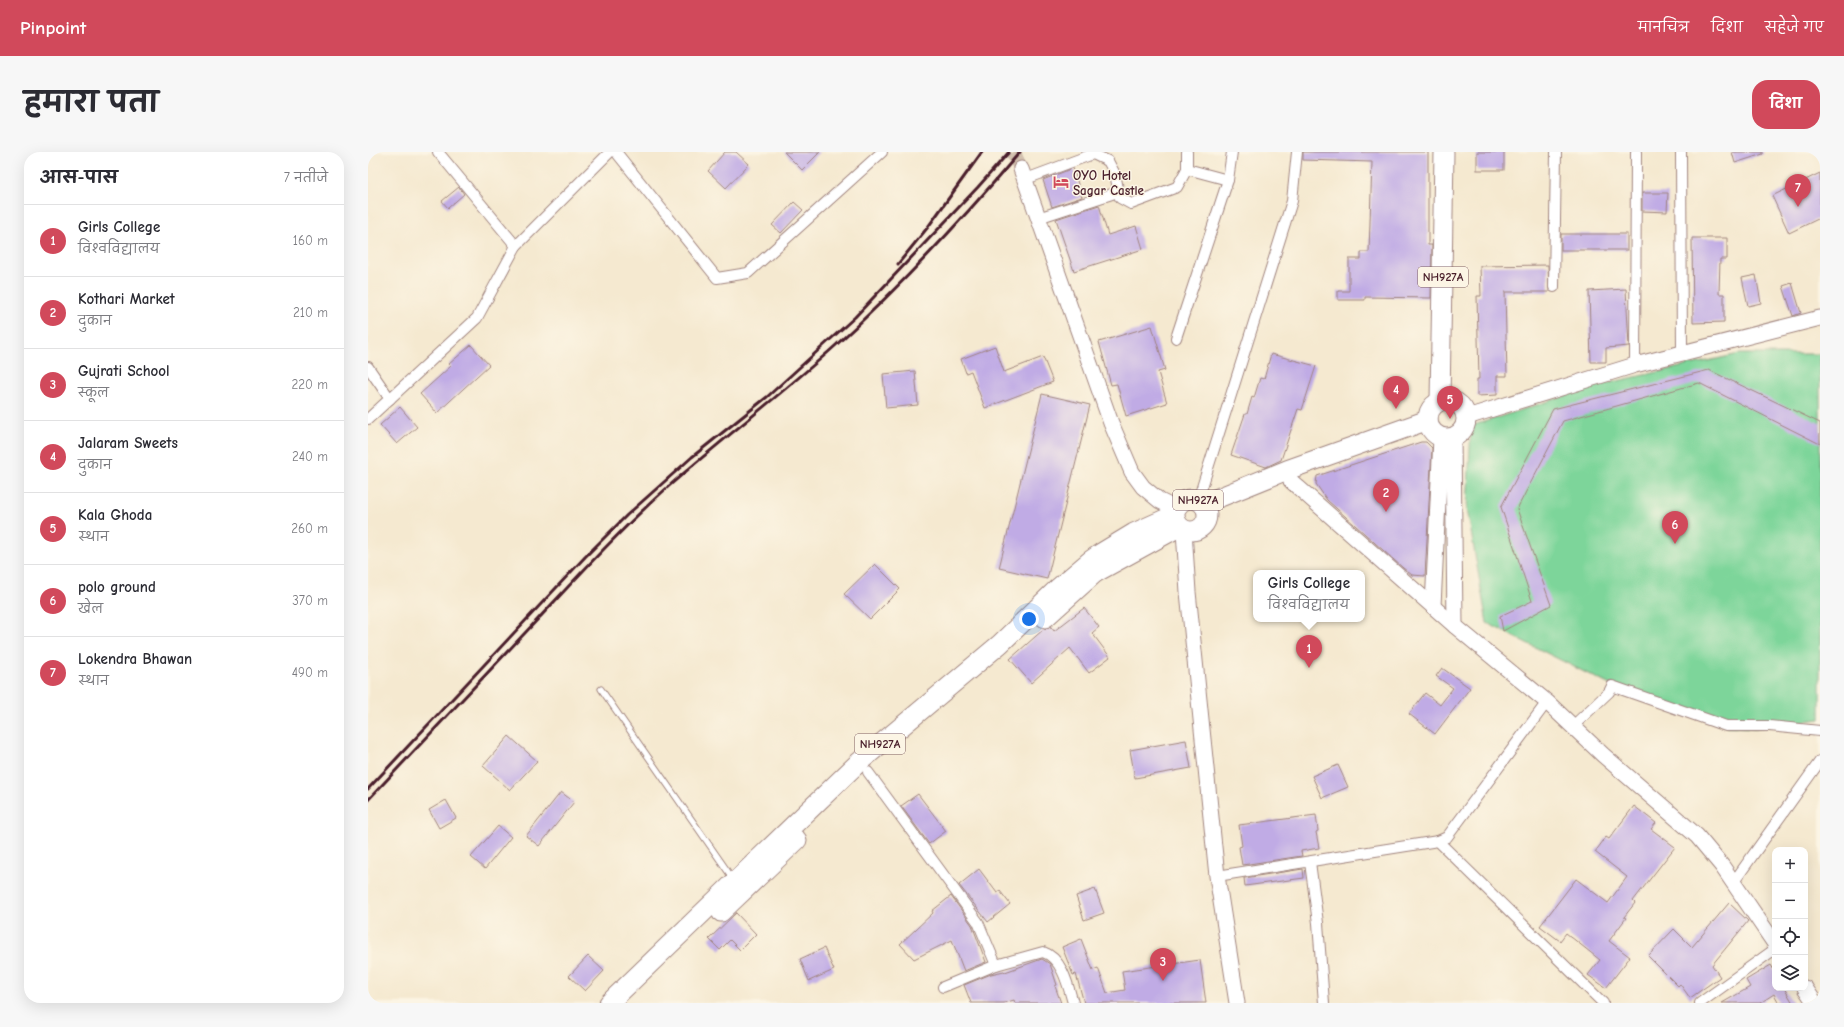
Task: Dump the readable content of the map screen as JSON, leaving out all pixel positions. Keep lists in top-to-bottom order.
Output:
{
  "streets": {
    "highway": ["NH927A"]
  },
  "places": {
    "hotel": ["OYO Hotel Sagar Castle"]
  },
  "page": {
    "header": "Pinpoint",
    "nav": ["मानचित्र", "दिशा", "सहेजे गए"],
    "title": "हमारा पता",
    "buttons": "दिशा",
    "heading": ["आस-पास", "7 नतीजे"],
    "pins": [
      "7",
      "4",
      "5",
      "2",
      "6",
      "1",
      "3"
    ],
    "list": [
      {
        "mark": "1",
        "name": "Girls College",
        "note": "विश्वविद्यालय",
        "value": "160 m"
      },
      {
        "mark": "2",
        "name": "Kothari Market",
        "note": "दुकान",
        "value": "210 m"
      },
      {
        "mark": "3",
        "name": "Gujrati School",
        "note": "स्कूल",
        "value": "220 m"
      },
      {
        "mark": "4",
        "name": "Jalaram Sweets",
        "note": "दुकान",
        "value": "240 m"
      },
      {
        "mark": "5",
        "name": "Kala Ghoda",
        "note": "स्थान",
        "value": "260 m"
      },
      {
        "mark": "6",
        "name": "polo ground",
        "note": "खेल",
        "value": "370 m"
      },
      {
        "mark": "7",
        "name": "Lokendra Bhawan",
        "note": "स्थान",
        "value": "490 m"
      }
    ],
    "popup": ["Girls College", "विश्वविद्यालय"],
    "map_buttons": ["+", "−"]
  }
}
